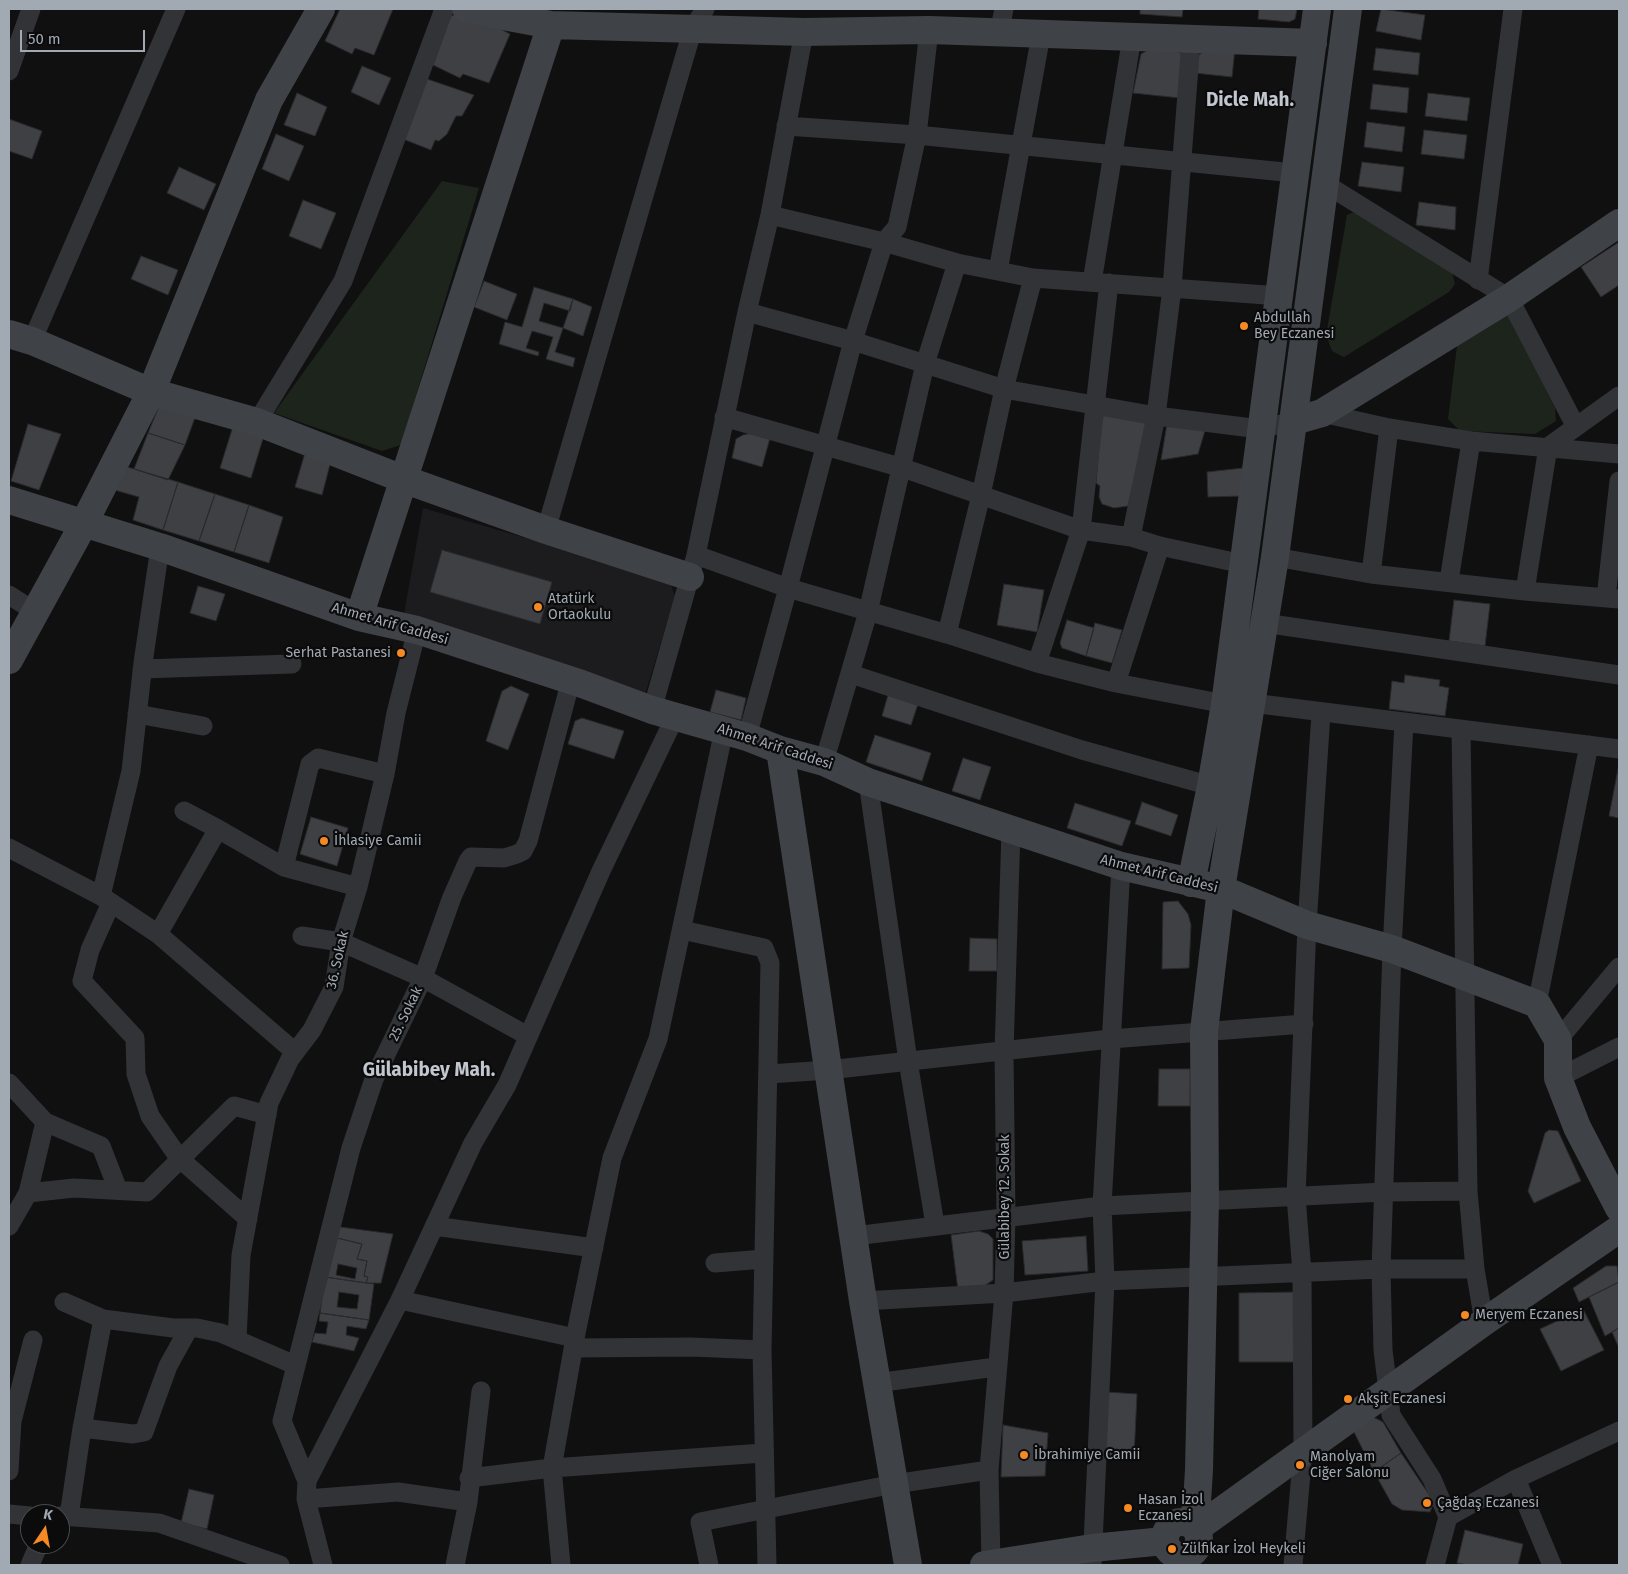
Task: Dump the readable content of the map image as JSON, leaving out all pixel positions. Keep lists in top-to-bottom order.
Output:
{
  "streets": {
    "street": [
      "Ahmet Arif Caddesi",
      "36. Sokak",
      "25. Sokak",
      "Gülabibey 12. Sokak"
    ]
  },
  "crossings": [
    ["Ahmet Arif Caddesi", "36. Sokak"],
    ["Ahmet Arif Caddesi", "25. Sokak"],
    ["Ahmet Arif Caddesi", "Gülabibey 12. Sokak"]
  ],
  "districts": ["Dicle Mah.", "Gülabibey Mah."],
  "places": [
    "Abdullah Bey Eczanesi",
    "Atatürk Ortaokulu",
    "Serhat Pastanesi",
    "İhlasiye Camii",
    "Meryem Eczanesi",
    "Akşit Eczanesi",
    "İbrahimiye Camii",
    "Manolyam Ciğer Salonu",
    "Çağdaş Eczanesi",
    "Hasan İzol Eczanesi",
    "Zülfikar İzol Heykeli"
  ],
  "scale_bar": "50 m",
  "north": "top"
}
